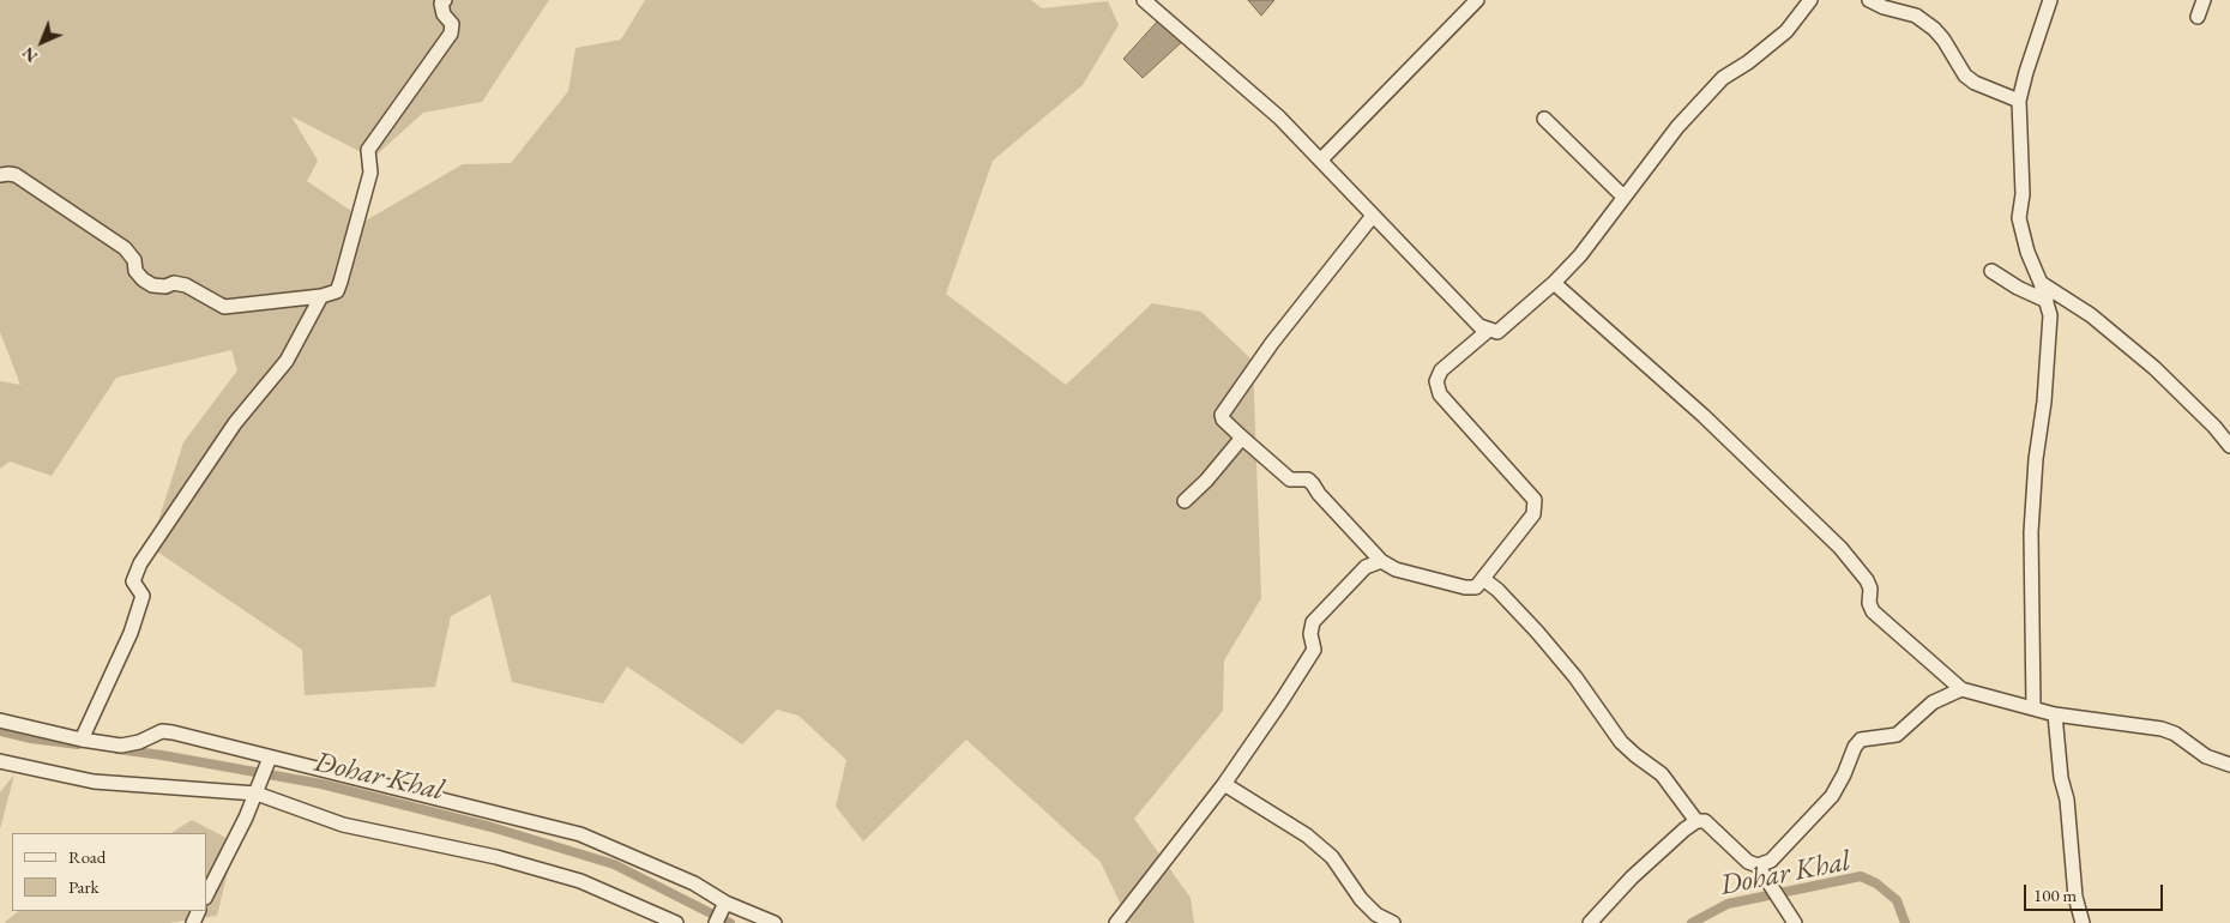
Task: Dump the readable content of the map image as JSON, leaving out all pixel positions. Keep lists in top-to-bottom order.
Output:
{
  "water": ["Dohar Khal"],
  "legend": ["Road", "Park"],
  "scale_bar": "100 m",
  "north": "bottom left"
}
